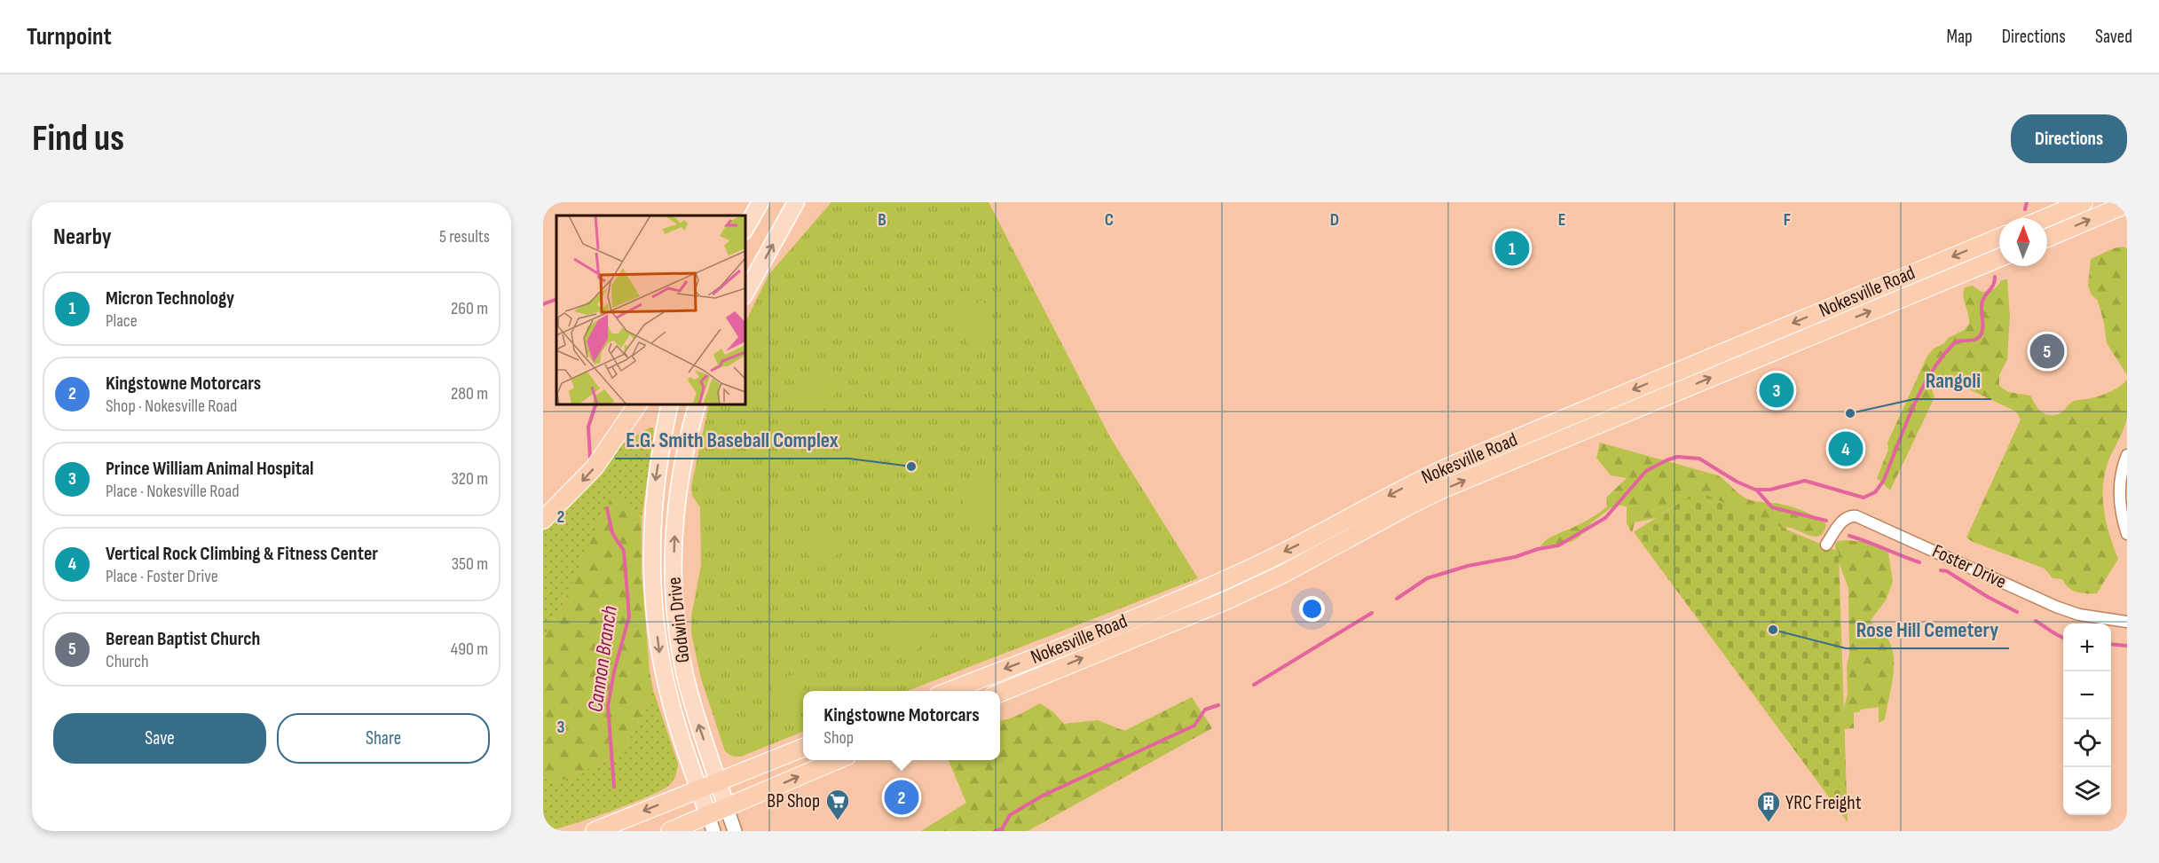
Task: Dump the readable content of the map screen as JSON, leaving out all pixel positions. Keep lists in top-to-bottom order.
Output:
{
  "streets": {
    "highway": ["Nokesville Road"],
    "main road": ["Godwin Drive"],
    "street": ["Foster Drive"]
  },
  "water": ["Cannon Branch"],
  "places": {
    "other": ["Rangoli", "E.G. Smith Baseball Complex", "Rose Hill Cemetery"],
    "supermarket": ["BP Shop"],
    "building": ["YRC Freight"]
  },
  "north": "top",
  "page": {
    "header": "Turnpoint",
    "nav": ["Map", "Directions", "Saved"],
    "buttons": [
      "Directions",
      ["Save", "Share"]
    ],
    "title": "Find us",
    "heading": ["Nearby", "5 results"],
    "pins": [
      "1",
      "5",
      "3",
      "4",
      "2"
    ],
    "list": [
      {
        "mark": "1",
        "name": "Micron Technology",
        "note": "Place",
        "value": "260 m"
      },
      {
        "mark": "2",
        "name": "Kingstowne Motorcars",
        "note": "Shop · Nokesville Road",
        "value": "280 m"
      },
      {
        "mark": "3",
        "name": "Prince William Animal Hospital",
        "note": "Place · Nokesville Road",
        "value": "320 m"
      },
      {
        "mark": "4",
        "name": "Vertical Rock Climbing & Fitness Center",
        "note": "Place · Foster Drive",
        "value": "350 m"
      },
      {
        "mark": "5",
        "name": "Berean Baptist Church",
        "note": "Church",
        "value": "490 m"
      }
    ],
    "map_buttons": ["+", "−"],
    "popup": ["Kingstowne Motorcars", "Shop"]
  },
  "grid": {
    "columns": [
      "B",
      "C",
      "D",
      "E",
      "F"
    ],
    "rows": ["2", "3"]
  }
}
